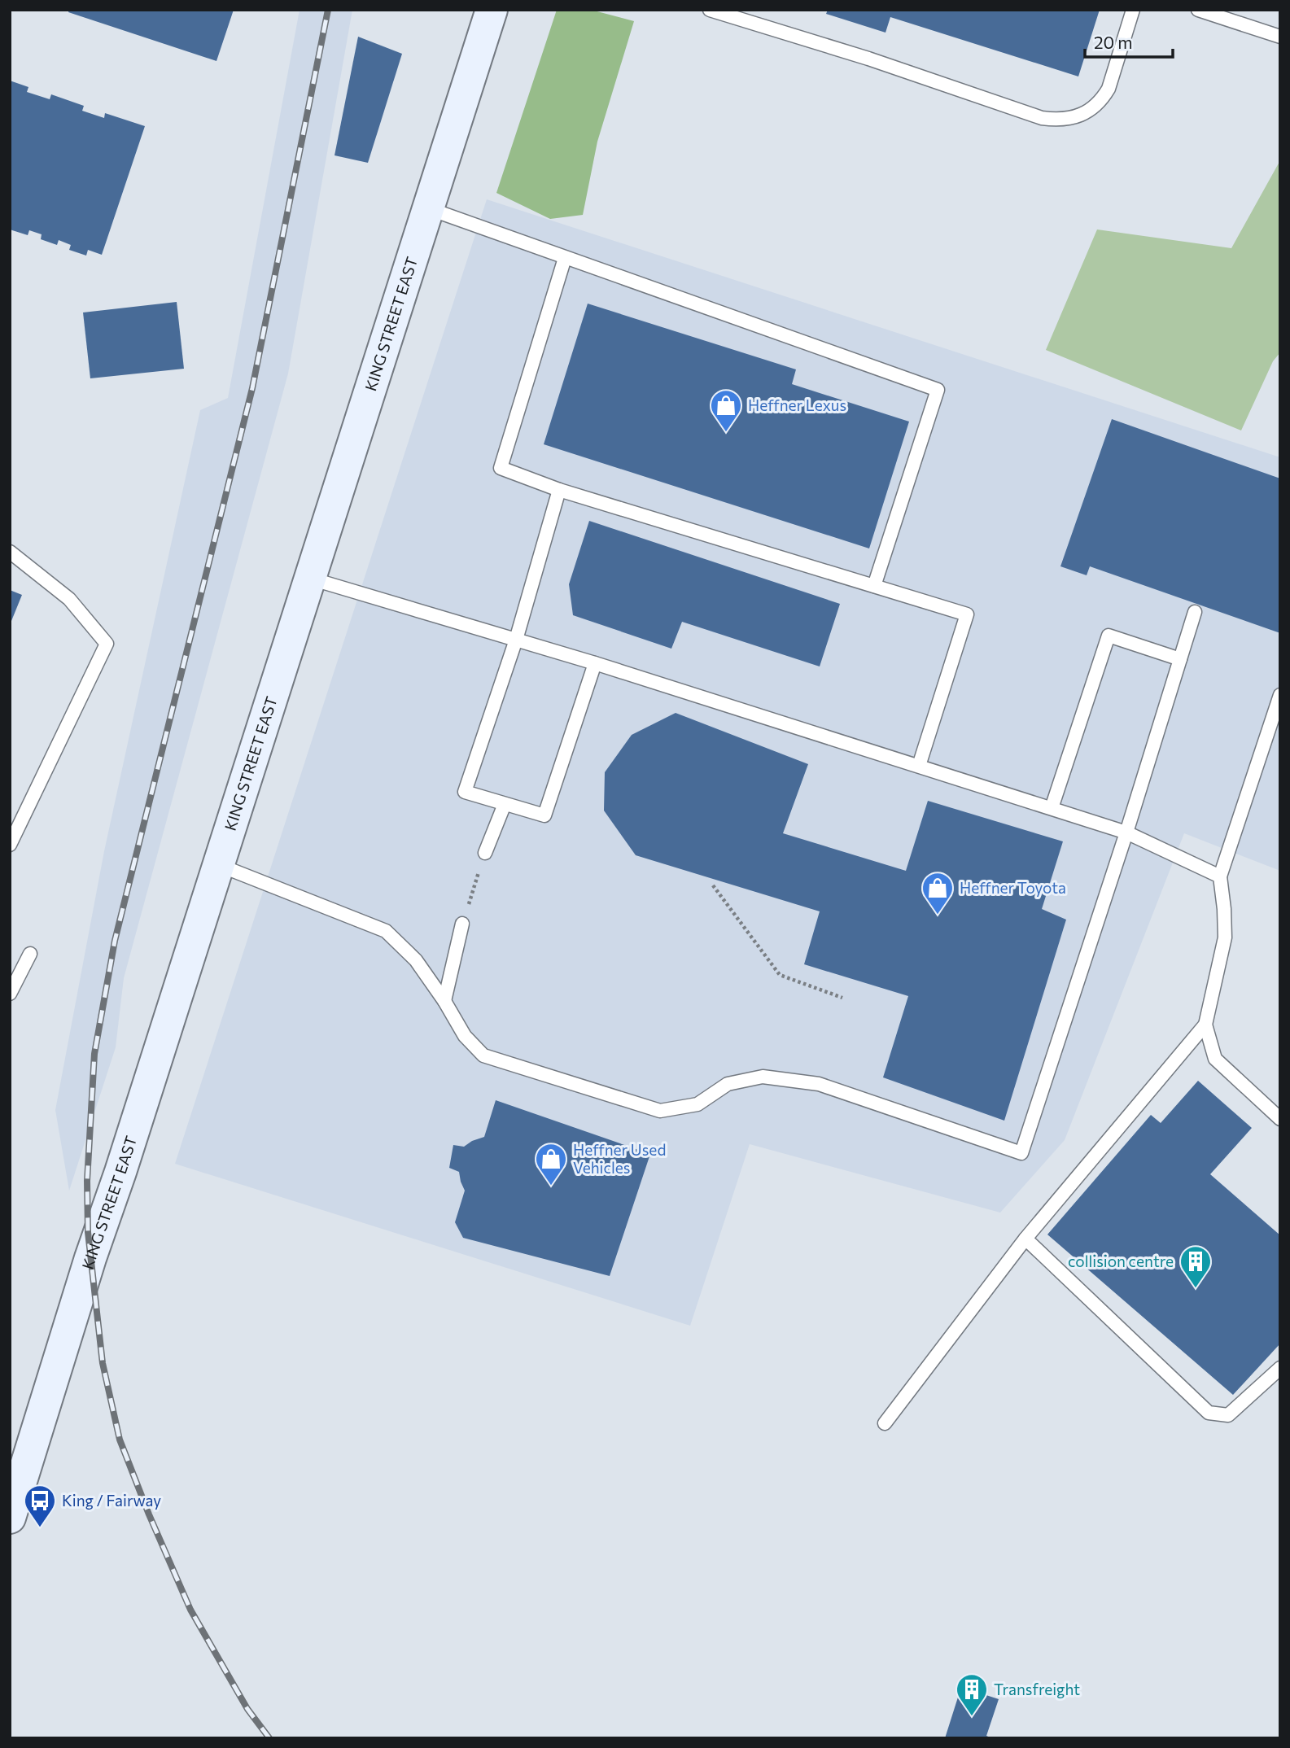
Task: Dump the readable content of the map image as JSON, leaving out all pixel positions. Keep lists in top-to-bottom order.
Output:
{
  "streets": {
    "main road": ["KING STREET EAST"]
  },
  "places": {
    "shop": ["Heffner Lexus", "Heffner Toyota", "Heffner Used Vehicles"],
    "building": ["collision centre", "Transfreight"],
    "bus stop": ["King / Fairway"]
  },
  "scale_bar": "20 m"
}
